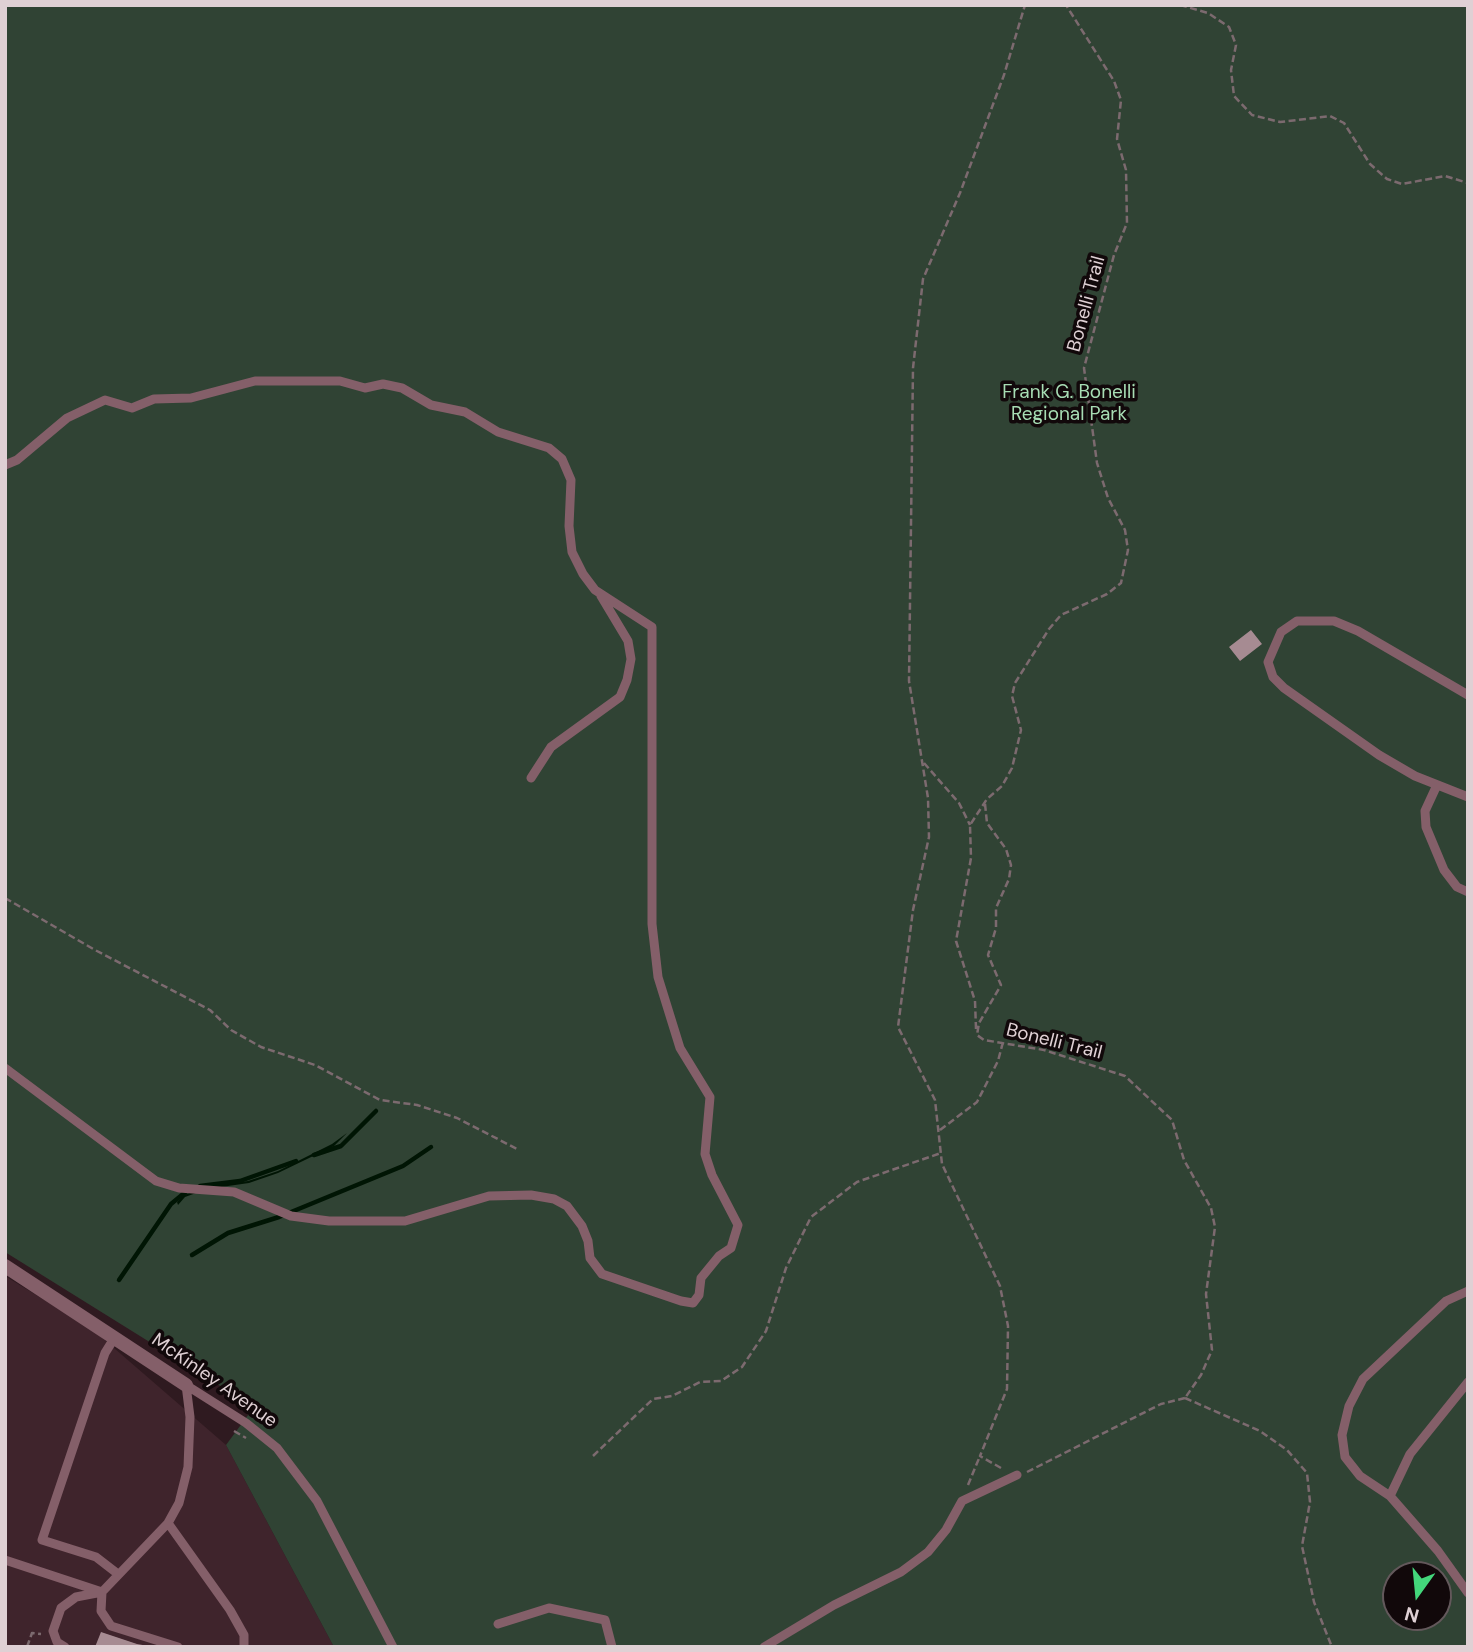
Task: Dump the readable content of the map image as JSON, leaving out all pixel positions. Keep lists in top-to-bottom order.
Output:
{
  "streets": {
    "street": ["McKinley Avenue"],
    "path": ["Bonelli Trail"]
  },
  "parks": ["Frank G. Bonelli Regional Park"],
  "north": "bottom"
}
